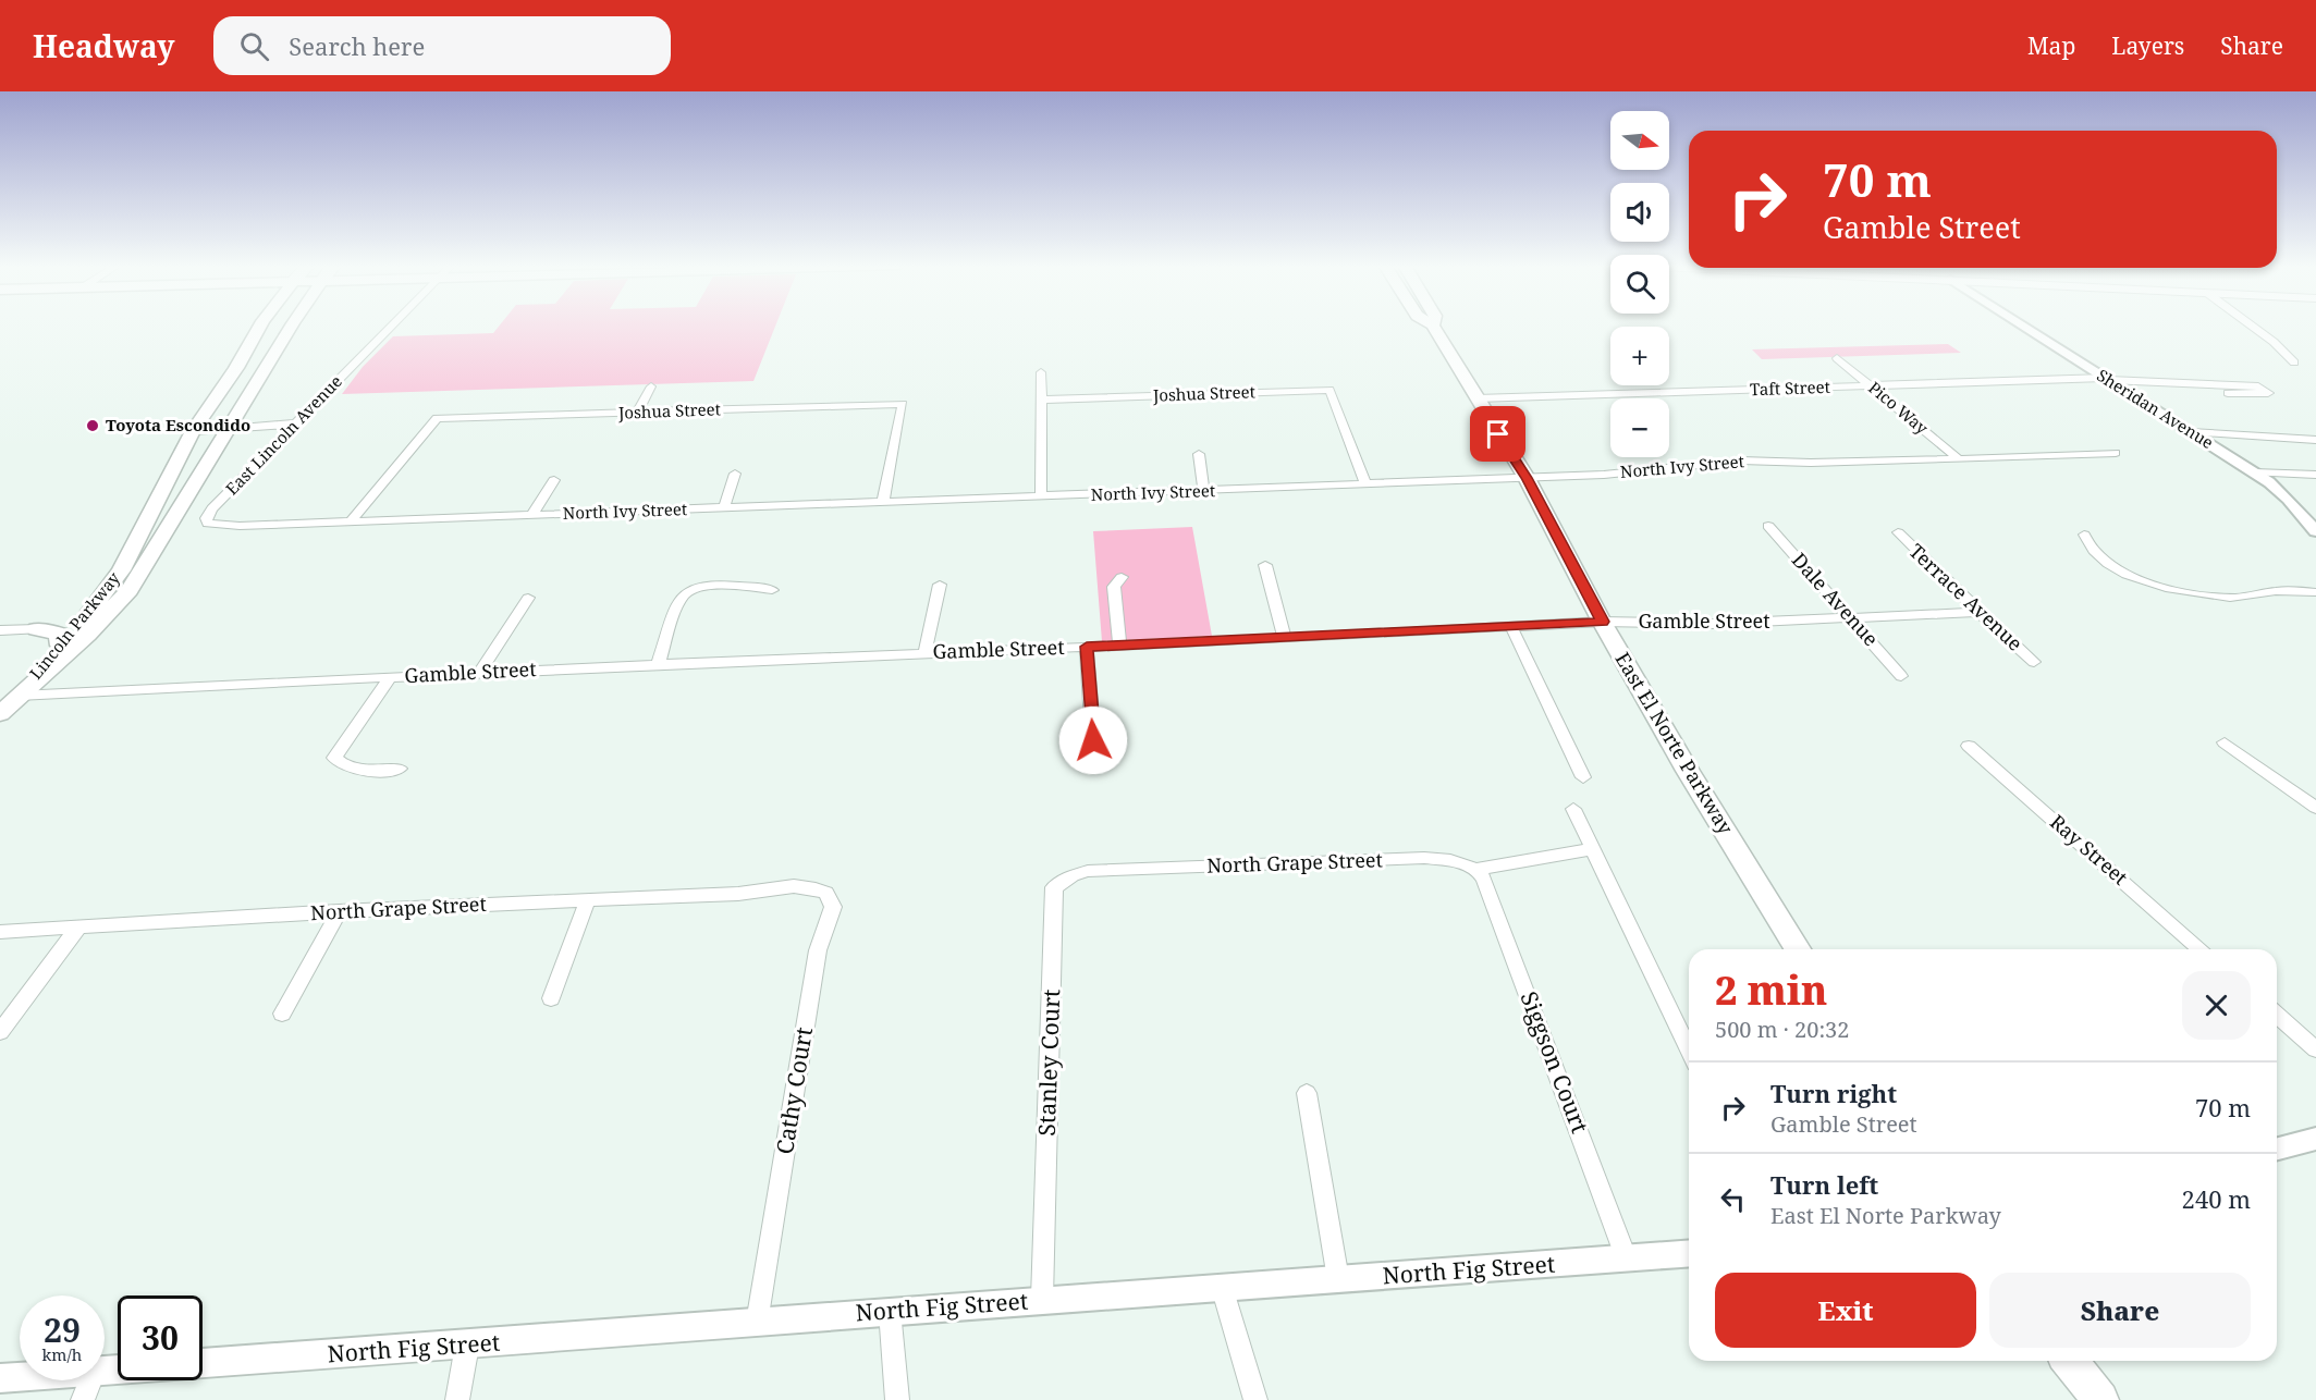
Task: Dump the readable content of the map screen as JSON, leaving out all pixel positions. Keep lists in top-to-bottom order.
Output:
{
  "streets": {
    "main road": ["Lincoln Parkway", "East El Norte Parkway"],
    "street": [
      "Taft Street",
      "Joshua Street",
      "Pico Way",
      "Sheridan Avenue",
      "East Lincoln Avenue",
      "North Ivy Street",
      "Terrace Avenue",
      "Dale Avenue",
      "Gamble Street",
      "Ray Street",
      "North Grape Street",
      "Stanley Court",
      "Siggson Court",
      "Cathy Court",
      "North Fig Street"
    ]
  },
  "crossings": [
    ["Taft Street", "Pico Way"],
    ["Taft Street", "Sheridan Avenue"],
    ["Taft Street", "East El Norte Parkway"],
    ["Joshua Street", "North Ivy Street"],
    ["Pico Way", "North Ivy Street"],
    ["East Lincoln Avenue", "North Ivy Street"],
    ["North Ivy Street", "East El Norte Parkway"],
    ["Terrace Avenue", "Gamble Street"],
    ["Dale Avenue", "Gamble Street"],
    ["Gamble Street", "Lincoln Parkway"],
    ["Gamble Street", "East El Norte Parkway"],
    ["North Grape Street", "Stanley Court"],
    ["North Grape Street", "Siggson Court"],
    ["North Grape Street", "Cathy Court"],
    ["Stanley Court", "North Fig Street"],
    ["Siggson Court", "North Fig Street"],
    ["Cathy Court", "North Fig Street"]
  ],
  "places": ["Toyota Escondido"],
  "north": "right",
  "page": {
    "header": "Headway",
    "search": "Search here",
    "nav": ["Map", "Layers", "Share"],
    "map_buttons": ["+", "−"],
    "turn": ["70 m", "Gamble Street"],
    "heading": ["2 min", "500 m · 20:32"],
    "list": [
      {
        "name": "Turn right",
        "note": "Gamble Street",
        "value": "70 m"
      },
      {
        "name": "Turn left",
        "note": "East El Norte Parkway",
        "value": "240 m"
      }
    ],
    "buttons": ["Exit", "Share"],
    "speed": "29 km/h",
    "limit": "30"
  }
}
